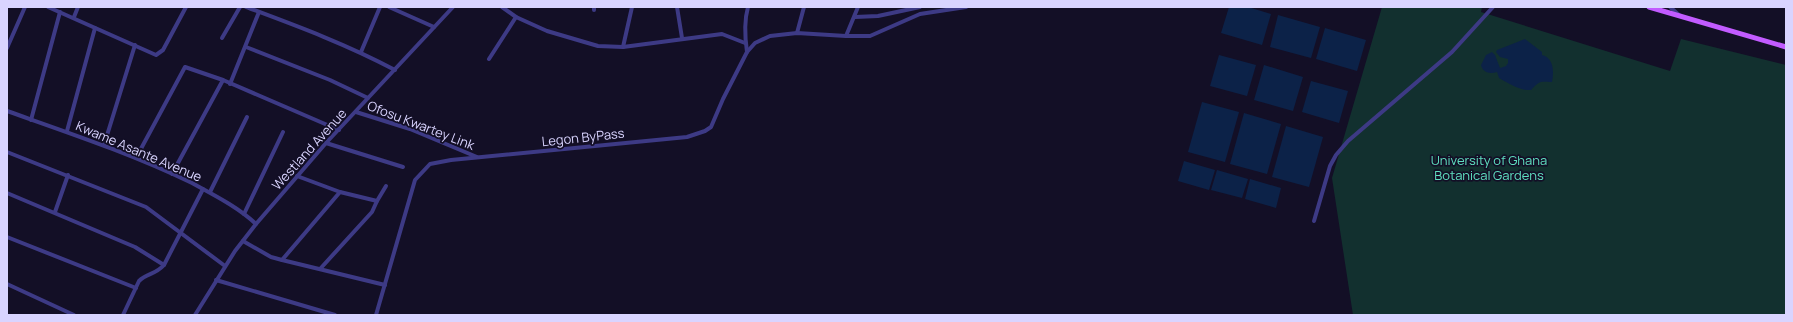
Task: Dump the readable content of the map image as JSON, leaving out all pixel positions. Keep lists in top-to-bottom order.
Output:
{
  "streets": {
    "street": [
      "Ofosu Kwartey Link",
      "Legon ByPass",
      "Westland Avenue",
      "Kwame Asante Avenue"
    ]
  },
  "crossings": [
    ["Ofosu Kwartey Link", "Legon ByPass"],
    ["Ofosu Kwartey Link", "Westland Avenue"],
    ["Westland Avenue", "Kwame Asante Avenue"]
  ],
  "parks": ["University of Ghana Botanical Gardens"]
}
